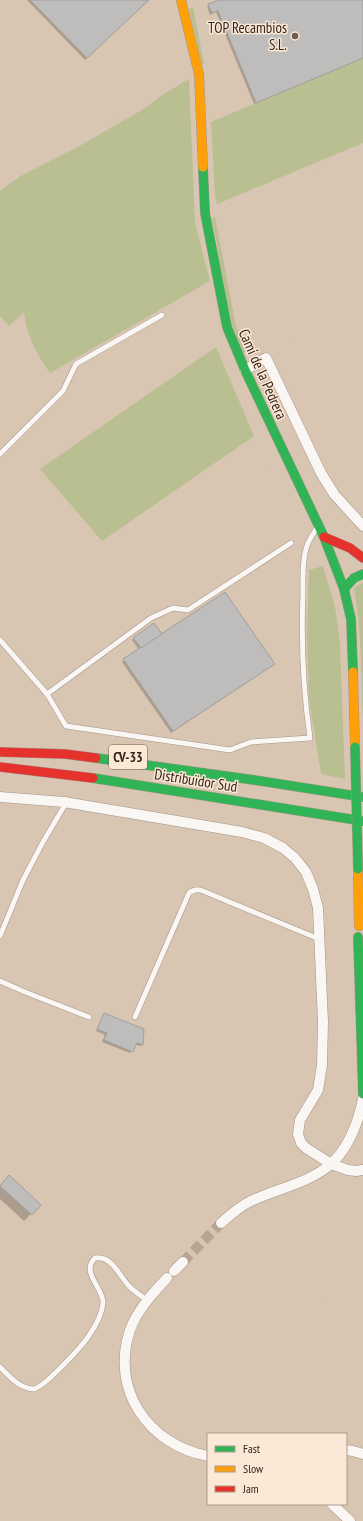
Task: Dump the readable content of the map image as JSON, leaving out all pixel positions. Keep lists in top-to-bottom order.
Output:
{
  "streets": {
    "main road": ["Camí de la Pedrera", "CV-33", "Distribuïdor Sud"]
  },
  "crossings": [
    ["CV-33", "Distribuïdor Sud"]
  ],
  "places": ["TOP Recambios S.L."],
  "legend": ["Fast", "Slow", "Jam"]
}
